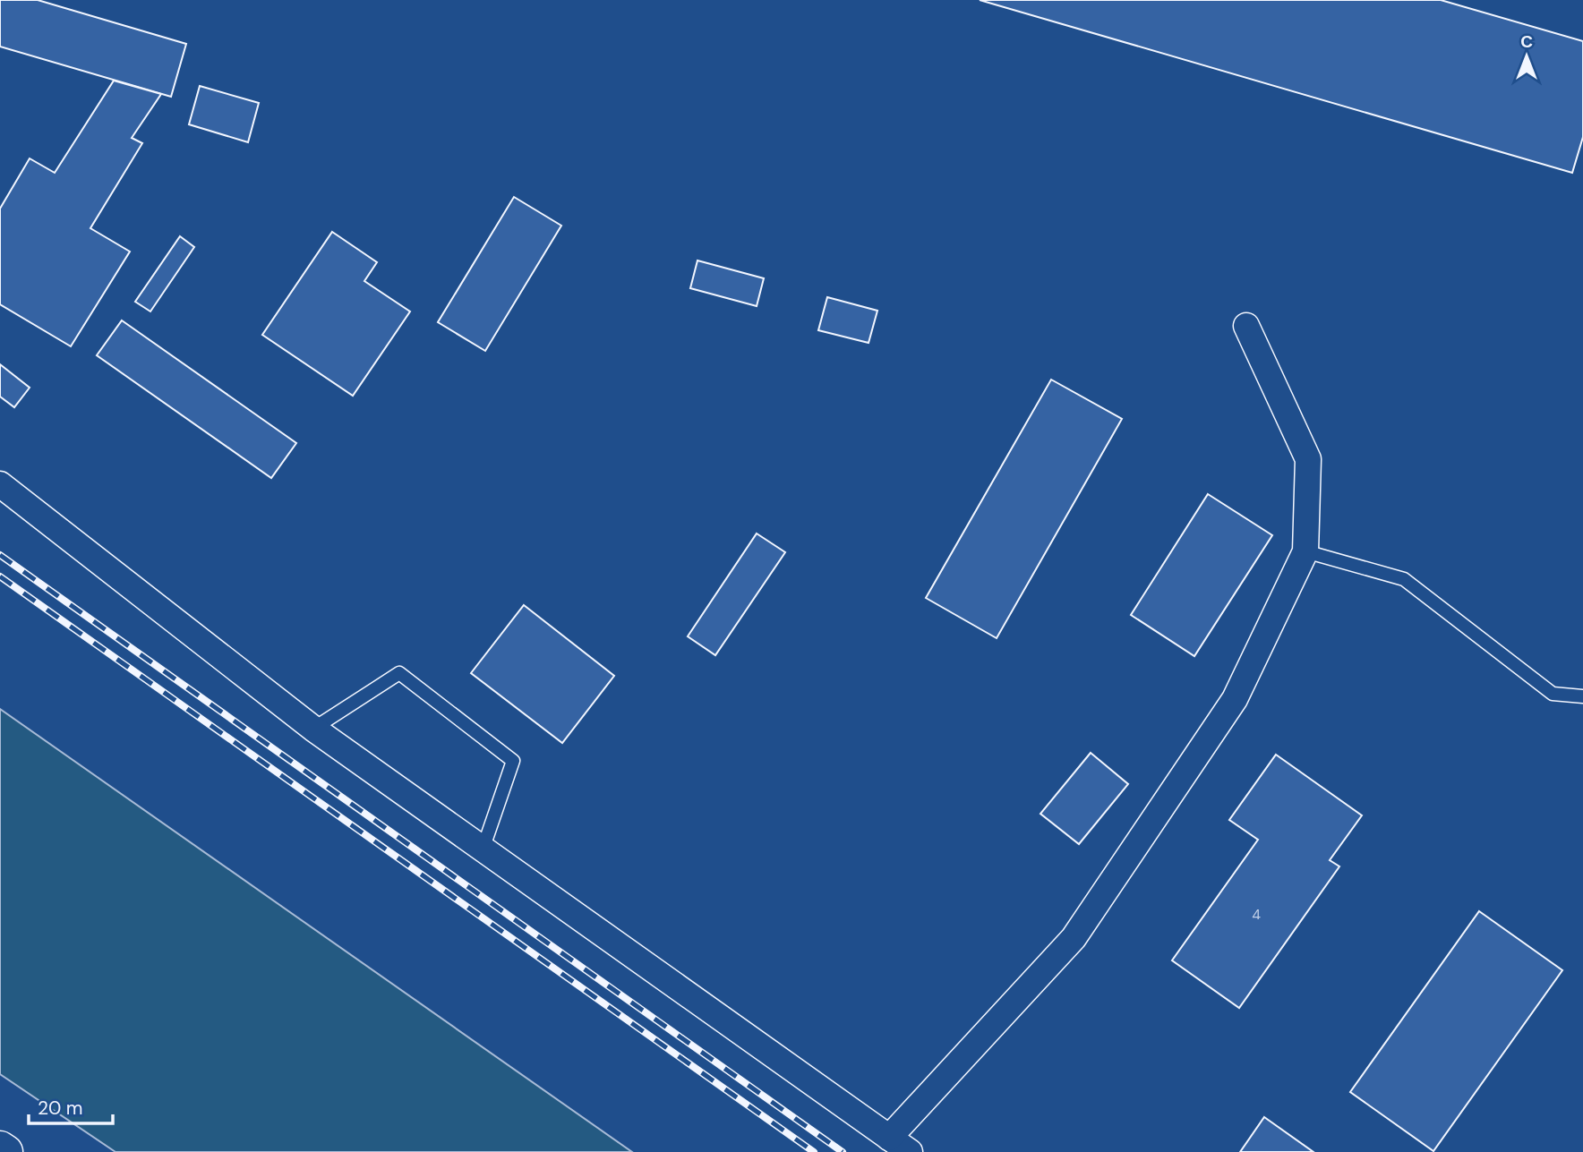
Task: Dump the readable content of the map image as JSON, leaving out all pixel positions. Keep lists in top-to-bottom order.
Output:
{
  "house_numbers": ["4"],
  "scale_bar": "20 m",
  "north": "top"
}
